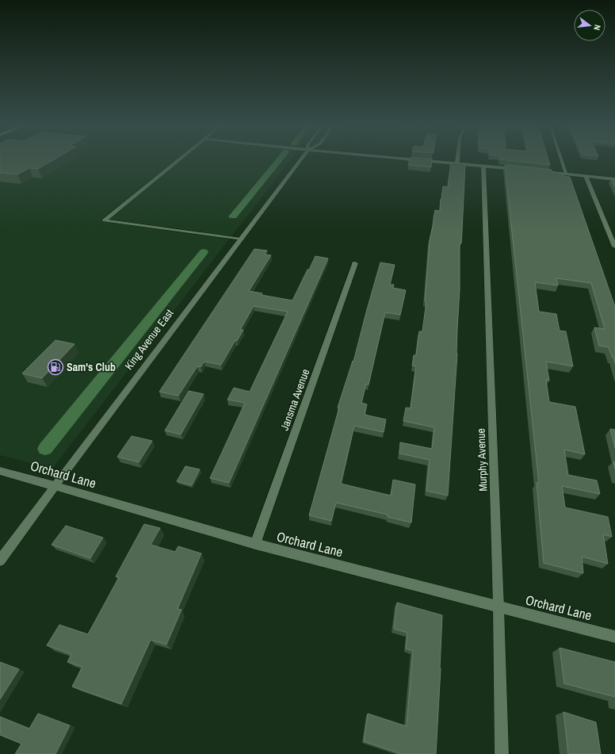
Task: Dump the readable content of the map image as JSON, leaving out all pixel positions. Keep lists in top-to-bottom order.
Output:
{
  "streets": {
    "street": [
      "King Avenue East",
      "Jansma Avenue",
      "Murphy Avenue",
      "Orchard Lane"
    ]
  },
  "crossings": [
    ["King Avenue East", "Orchard Lane"],
    ["Jansma Avenue", "Orchard Lane"],
    ["Murphy Avenue", "Orchard Lane"]
  ],
  "places": {
    "fuel station": ["Sam's Club"]
  },
  "north": "right"
}
